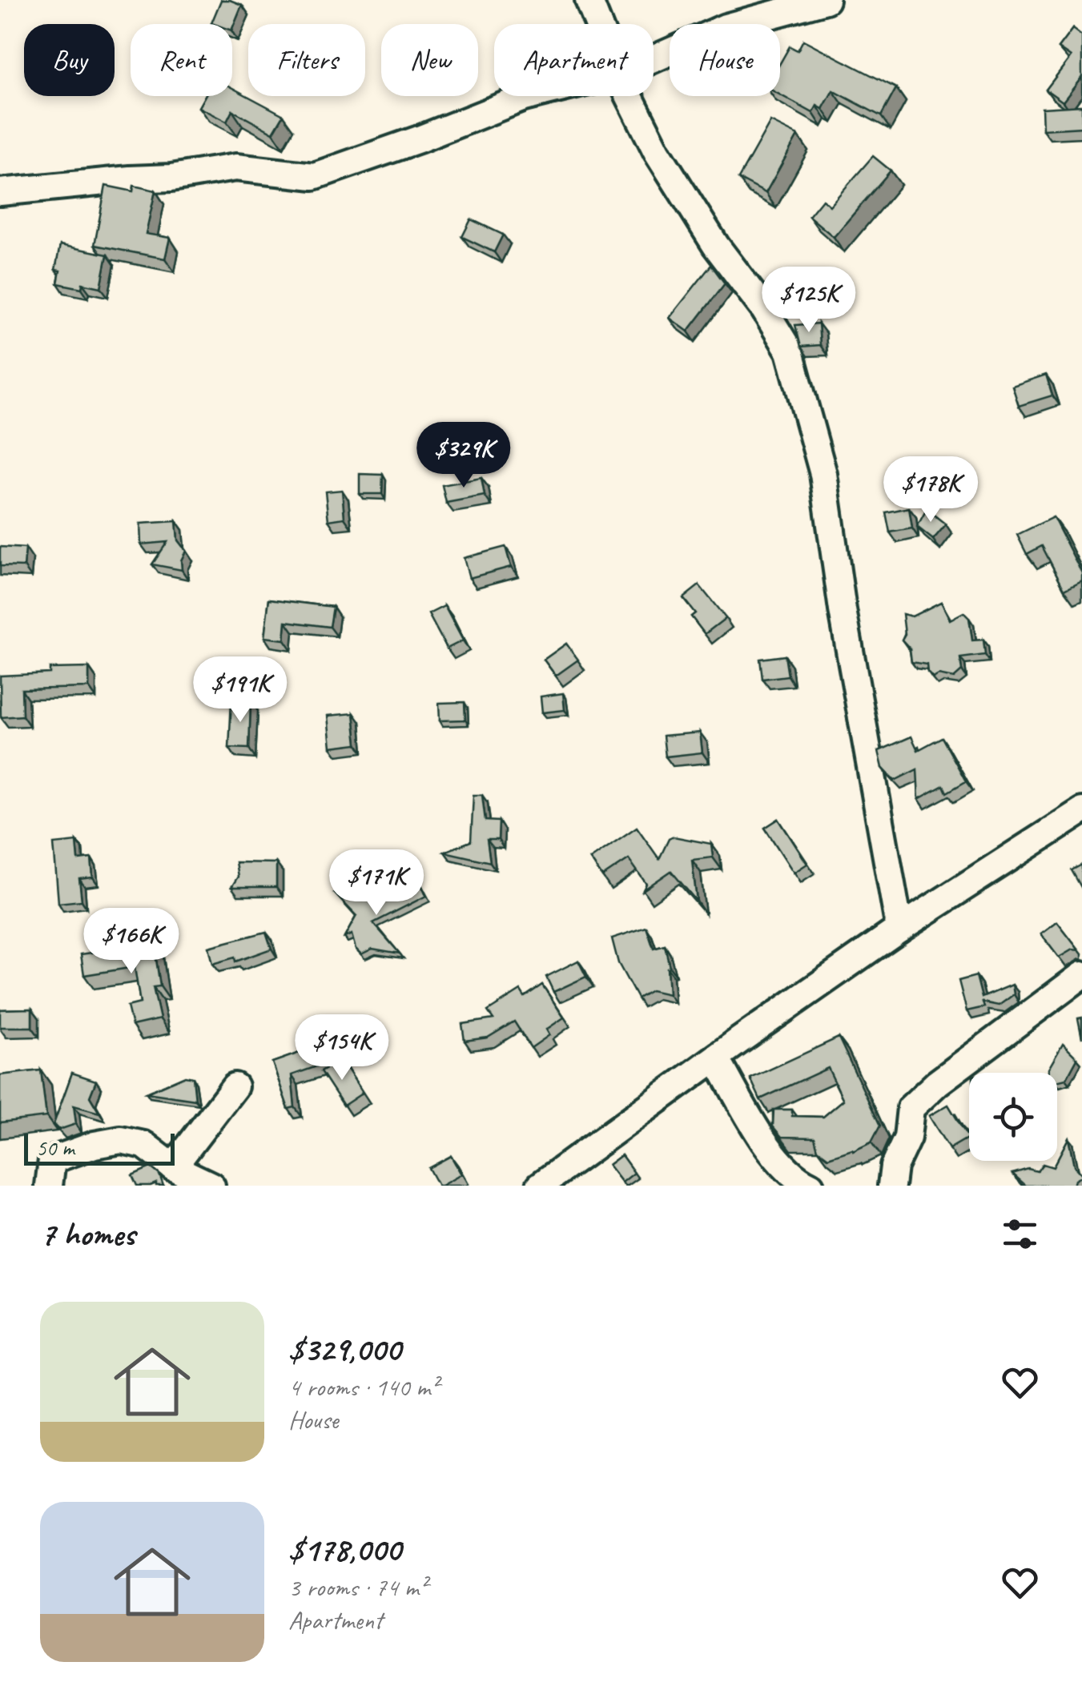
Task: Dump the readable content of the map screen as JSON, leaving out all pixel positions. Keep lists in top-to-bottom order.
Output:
{
  "scale_bar": "50 m",
  "page": {
    "chip": [
      "Buy",
      "Rent",
      "Filters",
      "New",
      "Apartment",
      "House"
    ],
    "price": [
      "$125K",
      "$329K",
      "$178K",
      "$191K",
      "$171K",
      "$166K",
      "$154K"
    ],
    "scale": "50 m",
    "heading": "7 homes",
    "list": [
      {
        "name": "$329,000",
        "note": "4 rooms · 140 m² · House"
      },
      {
        "name": "$178,000",
        "note": "3 rooms · 74 m² · Apartment"
      }
    ]
  }
}
